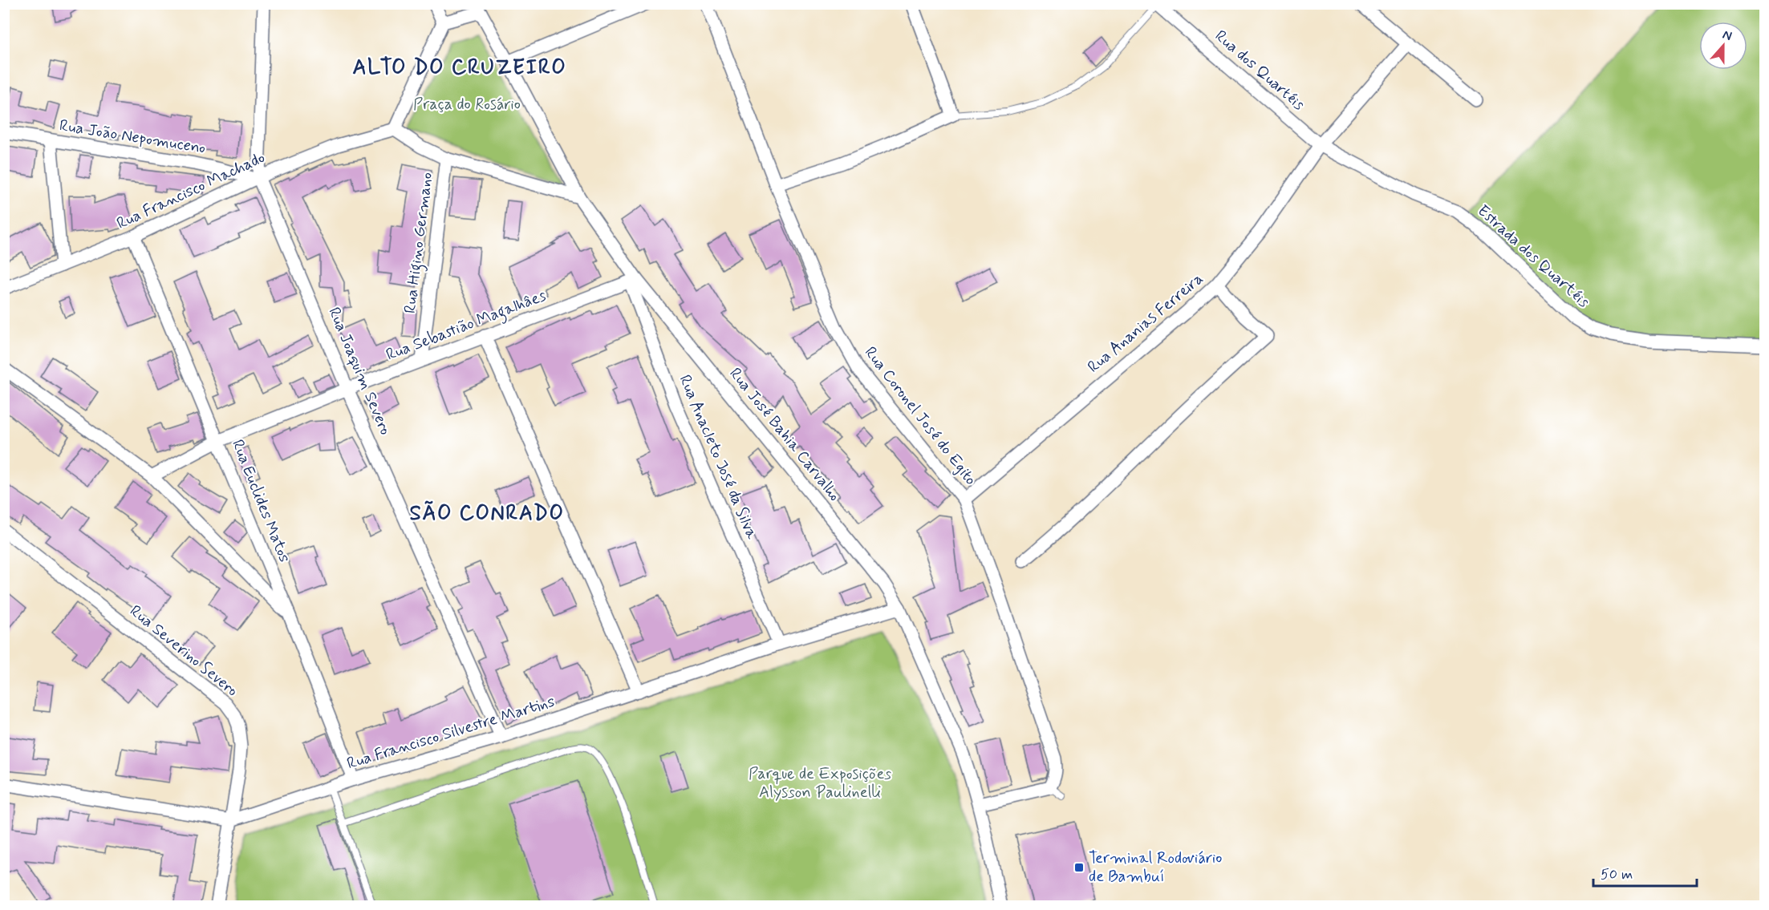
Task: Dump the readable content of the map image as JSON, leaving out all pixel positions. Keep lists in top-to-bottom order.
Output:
{
  "streets": {
    "street": [
      "Rua dos Quartéis",
      "Rua João Nepomuceno",
      "Rua Francisco Machado",
      "Rua Higino Germano",
      "Estrada dos Quartéis",
      "Rua Ananias Ferreira",
      "Rua Sebastião Magalhâes",
      "Rua Joaquim Severo",
      "Rua Coronel José do Egito",
      "Rua José Bahia Carvalho",
      "Rua Anacleto José da Silva",
      "Rua Euclides Matos",
      "Rua Severino Severo",
      "Rua Francisco Silvestre Martins"
    ]
  },
  "crossings": [
    ["Rua dos Quartéis", "Estrada dos Quartéis"],
    ["Rua dos Quartéis", "Rua Ananias Ferreira"],
    ["Rua João Nepomuceno", "Rua Francisco Machado"],
    ["Rua João Nepomuceno", "Rua Joaquim Severo"],
    ["Rua Francisco Machado", "Rua Joaquim Severo"],
    ["Rua Francisco Machado", "Rua Euclides Matos"],
    ["Rua Higino Germano", "Rua Sebastião Magalhâes"],
    ["Estrada dos Quartéis", "Rua Ananias Ferreira"],
    ["Rua Ananias Ferreira", "Rua Coronel José do Egito"],
    ["Rua Sebastião Magalhâes", "Rua Joaquim Severo"],
    ["Rua Sebastião Magalhâes", "Rua José Bahia Carvalho"],
    ["Rua Sebastião Magalhâes", "Rua Anacleto José da Silva"],
    ["Rua Sebastião Magalhâes", "Rua Euclides Matos"],
    ["Rua Joaquim Severo", "Rua Francisco Silvestre Martins"],
    ["Rua José Bahia Carvalho", "Rua Anacleto José da Silva"],
    ["Rua José Bahia Carvalho", "Rua Francisco Silvestre Martins"],
    ["Rua Anacleto José da Silva", "Rua Francisco Silvestre Martins"],
    ["Rua Euclides Matos", "Rua Francisco Silvestre Martins"],
    ["Rua Severino Severo", "Rua Francisco Silvestre Martins"]
  ],
  "districts": ["ALTO DO CRUZEIRO", "SÃO CONRADO"],
  "parks": ["Praça do Rosário", "Parque de Exposições Alysson Paulinelli"],
  "places": {
    "transit": ["Terminal Rodoviário de Bambuí"]
  },
  "scale_bar": "50 m",
  "north": "top"
}
